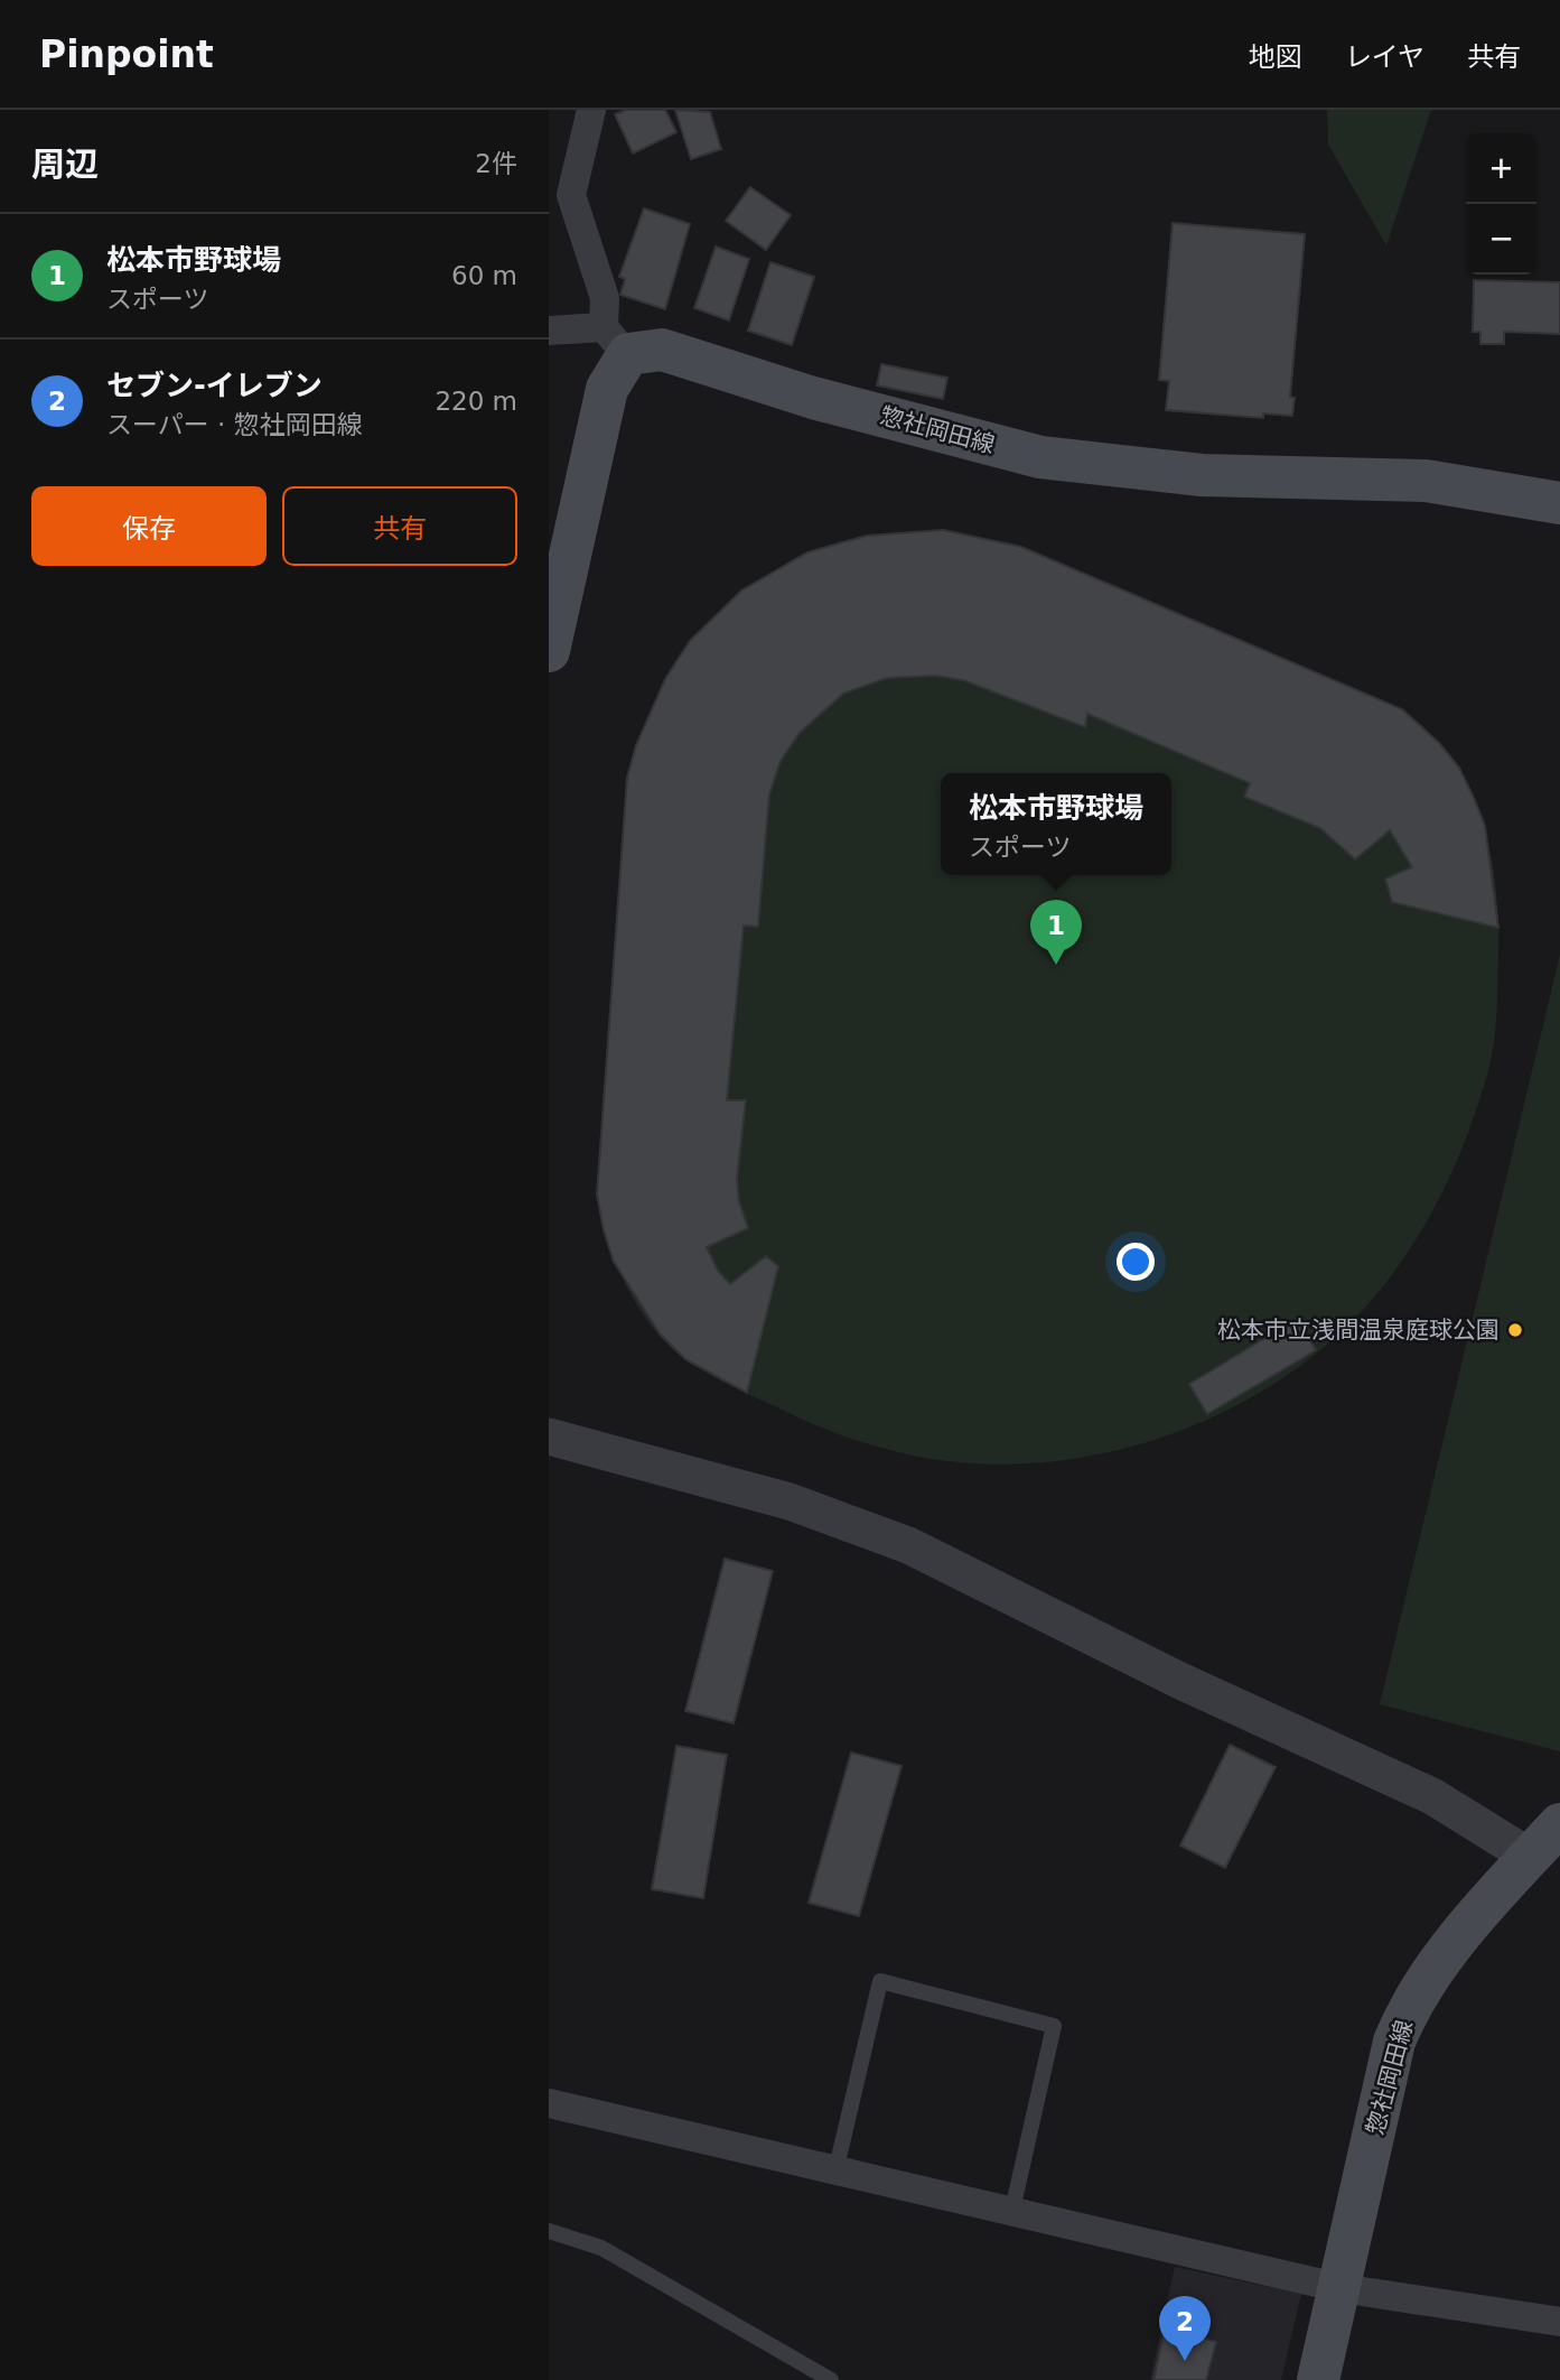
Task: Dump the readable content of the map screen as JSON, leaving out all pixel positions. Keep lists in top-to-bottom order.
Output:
{
  "streets": {
    "main road": ["惣社岡田線"]
  },
  "places": ["松本市立浅間温泉庭球公園"],
  "page": {
    "header": "Pinpoint",
    "nav": ["地図", "レイヤ", "共有"],
    "heading": ["周辺", "2件"],
    "map_buttons": ["+", "−"],
    "list": [
      {
        "mark": "1",
        "name": "松本市野球場",
        "note": "スポーツ",
        "value": "60 m"
      },
      {
        "mark": "2",
        "name": "セブン-イレブン",
        "note": "スーパー · 惣社岡田線",
        "value": "220 m"
      }
    ],
    "buttons": ["保存", "共有"],
    "popup": ["松本市野球場", "スポーツ"],
    "pins": ["1", "2"]
  }
}
